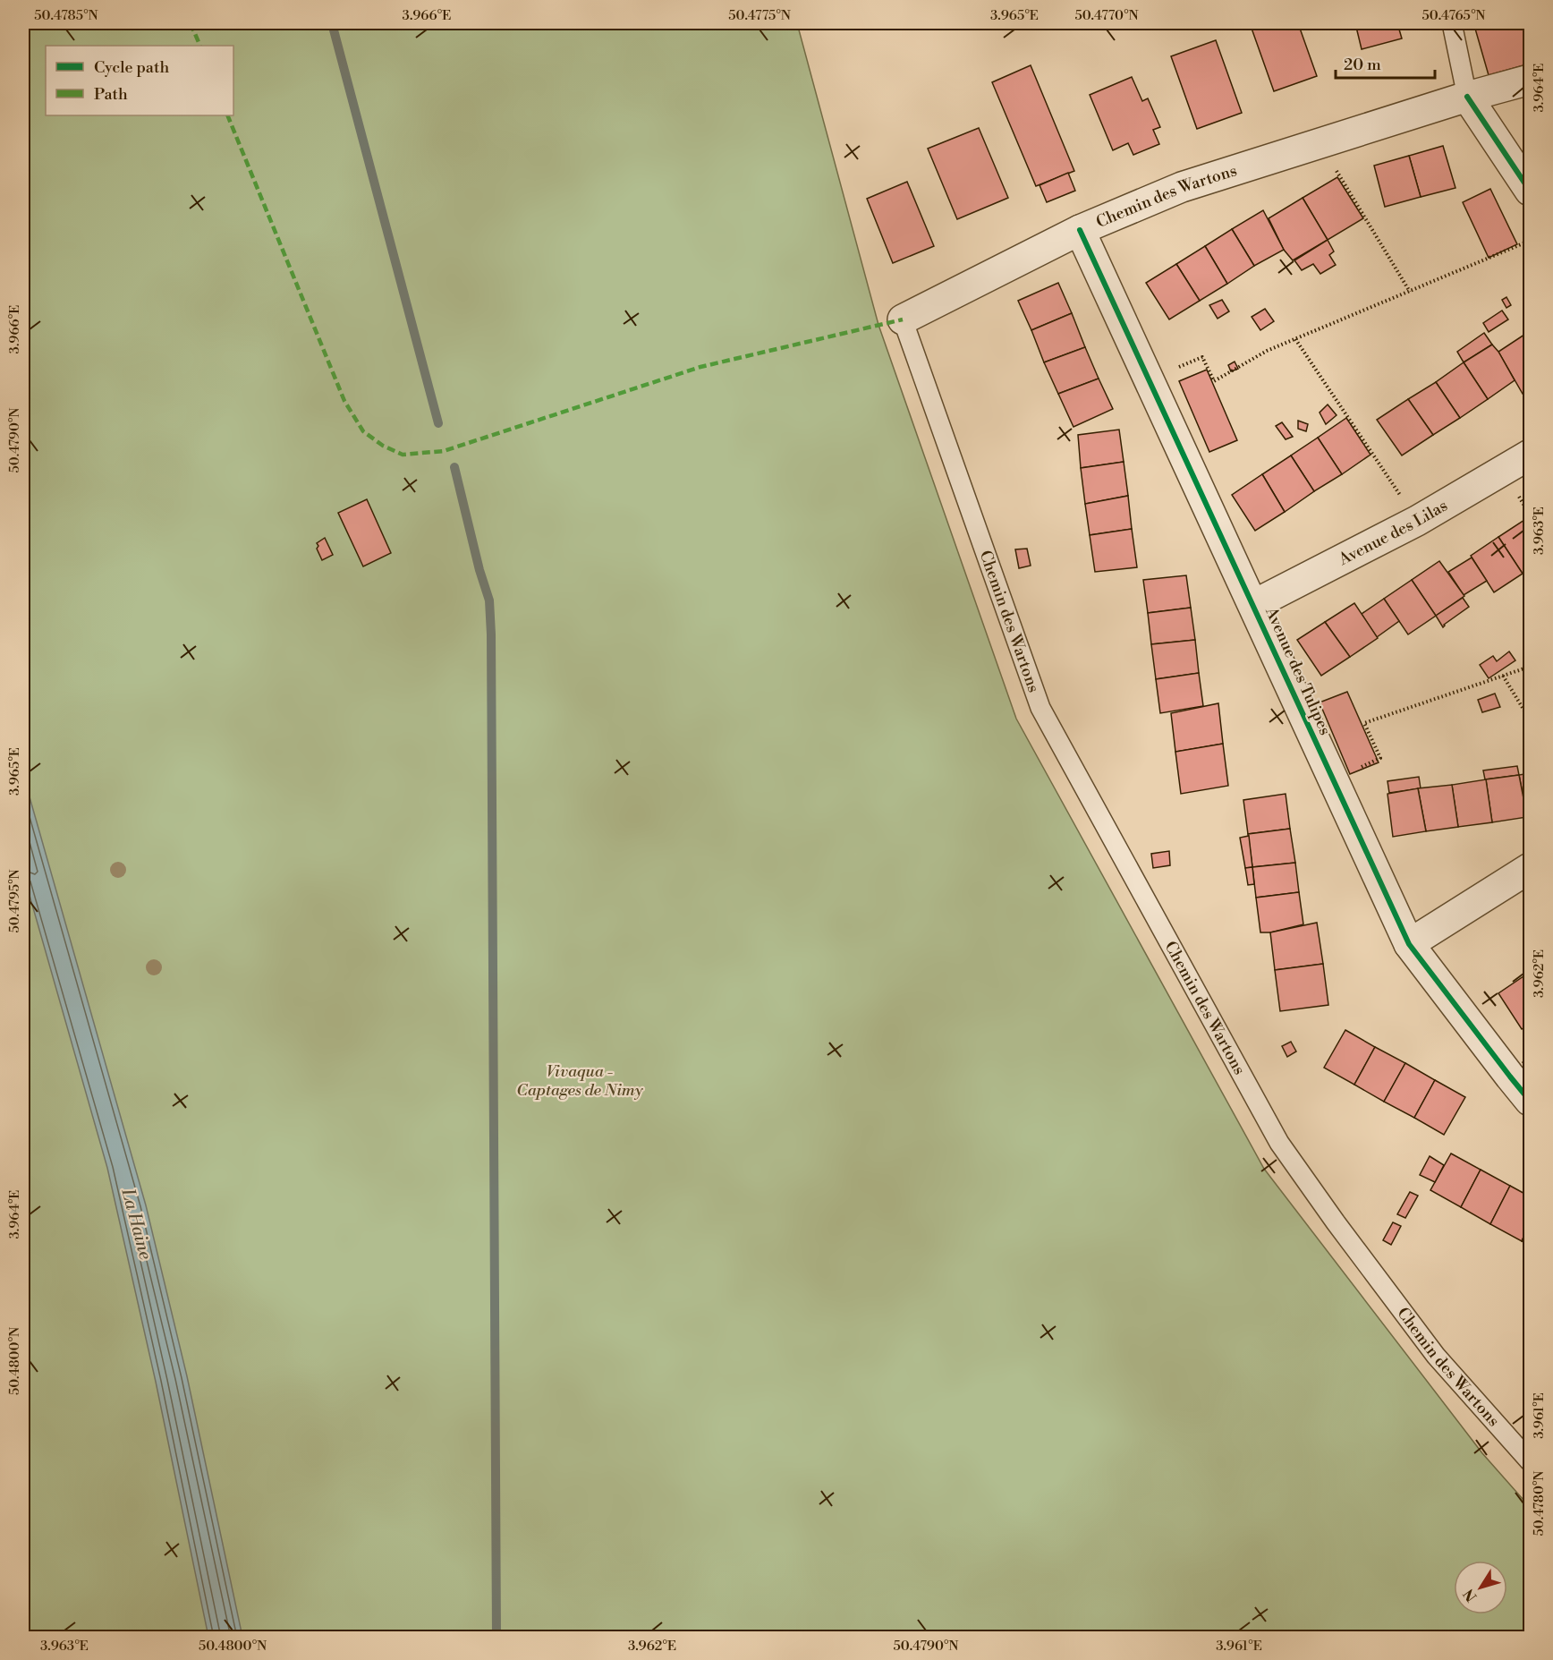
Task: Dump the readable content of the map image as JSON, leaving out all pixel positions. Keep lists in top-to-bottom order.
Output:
{
  "streets": {
    "street": ["Chemin des Wartons", "Avenue des Lilas", "Avenue des Tulipes"]
  },
  "crossings": [
    ["Chemin des Wartons", "Avenue des Tulipes"],
    ["Avenue des Lilas", "Avenue des Tulipes"]
  ],
  "water": ["La Haine"],
  "parks": ["Vivaqua - Captages de Nimy"],
  "legend": ["Cycle path", "Path"],
  "scale_bar": "20 m",
  "north": "bottom left",
  "coordinates": [
    "50.4785°N",
    "3.966°E",
    "50.4775°N",
    "3.965°E",
    "50.4770°N",
    "50.4765°N",
    "3.964°E",
    "50.4790°N",
    "3.963°E",
    "50.4795°N",
    "3.962°E",
    "50.4800°N",
    "3.961°E",
    "50.4780°N"
  ]
}
